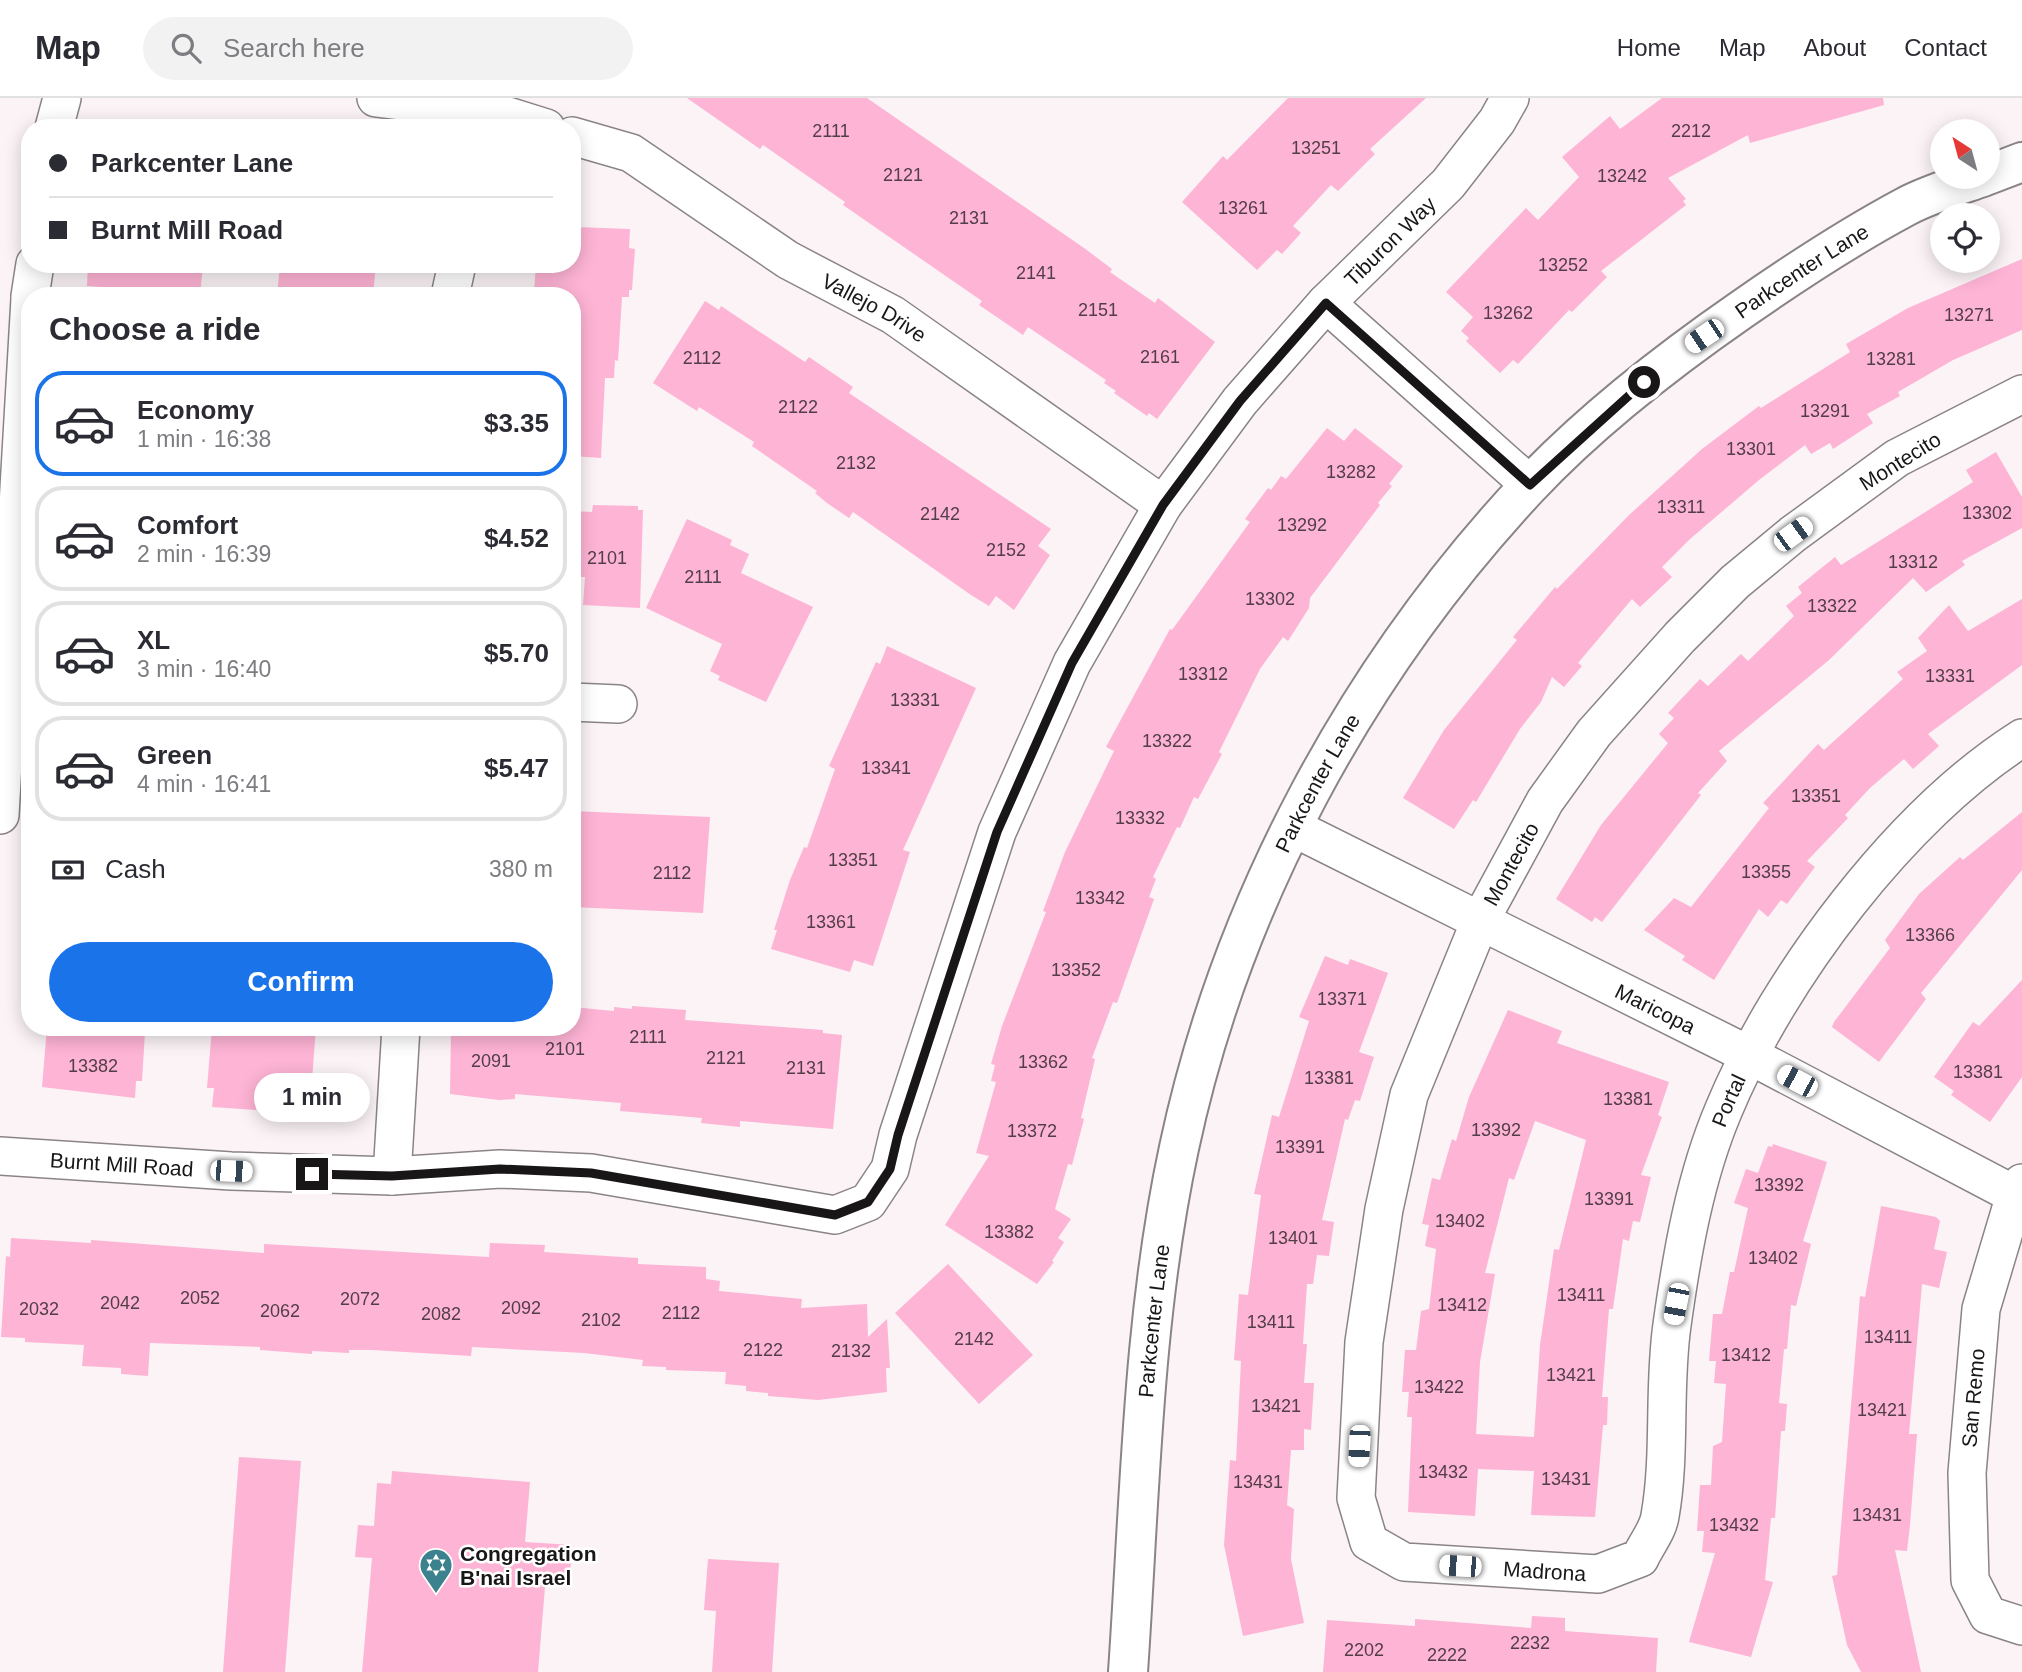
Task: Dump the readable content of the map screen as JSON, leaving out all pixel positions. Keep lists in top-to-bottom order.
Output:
{
  "streets": {
    "street": [
      "Tiburon Way",
      "Parkcenter Lane",
      "Vallejo Drive",
      "Montecito",
      "Maricopa",
      "Portal",
      "Burnt Mill Road",
      "San Remo",
      "Madrona"
    ]
  },
  "crossings": [
    ["Tiburon Way", "Vallejo Drive"],
    ["Tiburon Way", "Burnt Mill Road"],
    ["Parkcenter Lane", "Maricopa"],
    ["Montecito", "Maricopa"],
    ["Montecito", "Madrona"],
    ["Maricopa", "Portal"],
    ["Maricopa", "San Remo"],
    ["Portal", "Madrona"]
  ],
  "places": {
    "synagogue": ["Congregation B'nai Israel"]
  },
  "house_numbers": [
    "2111",
    "2212",
    "13251",
    "2121",
    "13242",
    "13261",
    "2131",
    "13252",
    "2141",
    "2151",
    "13262",
    "13271",
    "2161",
    "2112",
    "13281",
    "2122",
    "13291",
    "13301",
    "2132",
    "13282",
    "13311",
    "13302",
    "2142",
    "13292",
    "2152",
    "2101",
    "13312",
    "2111",
    "13302",
    "13322",
    "13312",
    "13331",
    "13331",
    "13322",
    "13341",
    "13351",
    "13332",
    "13351",
    "13355",
    "2112",
    "13342",
    "13361",
    "13366",
    "13352",
    "13371",
    "2111",
    "2101",
    "2121",
    "2091",
    "13362",
    "13382",
    "2131",
    "13381",
    "13381",
    "13381",
    "13392",
    "13372",
    "13391",
    "13392",
    "13391",
    "13402",
    "13382",
    "13401",
    "13402",
    "13411",
    "2052",
    "2072",
    "2042",
    "13412",
    "2092",
    "2032",
    "2062",
    "2112",
    "2082",
    "2102",
    "13411",
    "13411",
    "2142",
    "2122",
    "2132",
    "13412",
    "13421",
    "13422",
    "13421",
    "13421",
    "13432",
    "13431",
    "13431",
    "13431",
    "13432",
    "2232",
    "2202",
    "2222"
  ],
  "north": "top left",
  "page": {
    "header": "Map",
    "search": "Search here",
    "nav": [
      "Home",
      "Map",
      "About",
      "Contact"
    ],
    "banner": ["Parkcenter Lane", "Burnt Mill Road"],
    "heading": "Choose a ride",
    "list": [
      {
        "name": "Economy",
        "note": "1 min · 16:38",
        "value": "$3.35"
      },
      {
        "name": "Comfort",
        "note": "2 min · 16:39",
        "value": "$4.52"
      },
      {
        "name": "XL",
        "note": "3 min · 16:40",
        "value": "$5.70"
      },
      {
        "name": "Green",
        "note": "4 min · 16:41",
        "value": "$5.47"
      }
    ],
    "pay": ["Cash", "380 m"],
    "buttons": "Confirm",
    "bubble": "1 min"
  }
}
